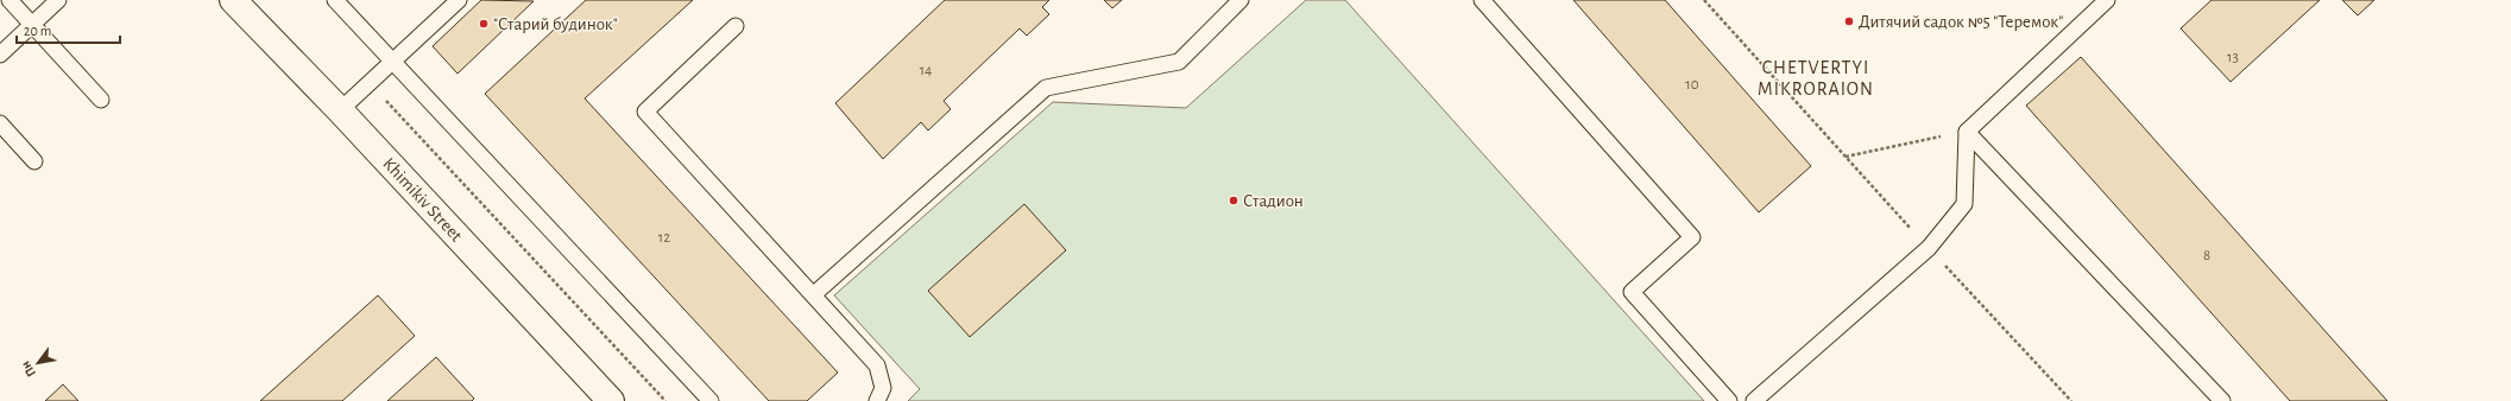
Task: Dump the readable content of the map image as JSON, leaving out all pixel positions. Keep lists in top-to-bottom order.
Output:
{
  "streets": {
    "street": ["Khimikiv Street"]
  },
  "districts": ["CHETVERTYI MIKRORAION"],
  "places": ["Дитячий садок №5 \"Теремок\"", "\"Старий будинок\"", "Стадион"],
  "house_numbers": [
    "13",
    "14",
    "10",
    "12",
    "8"
  ],
  "scale_bar": "20 m",
  "north": "bottom left"
}
